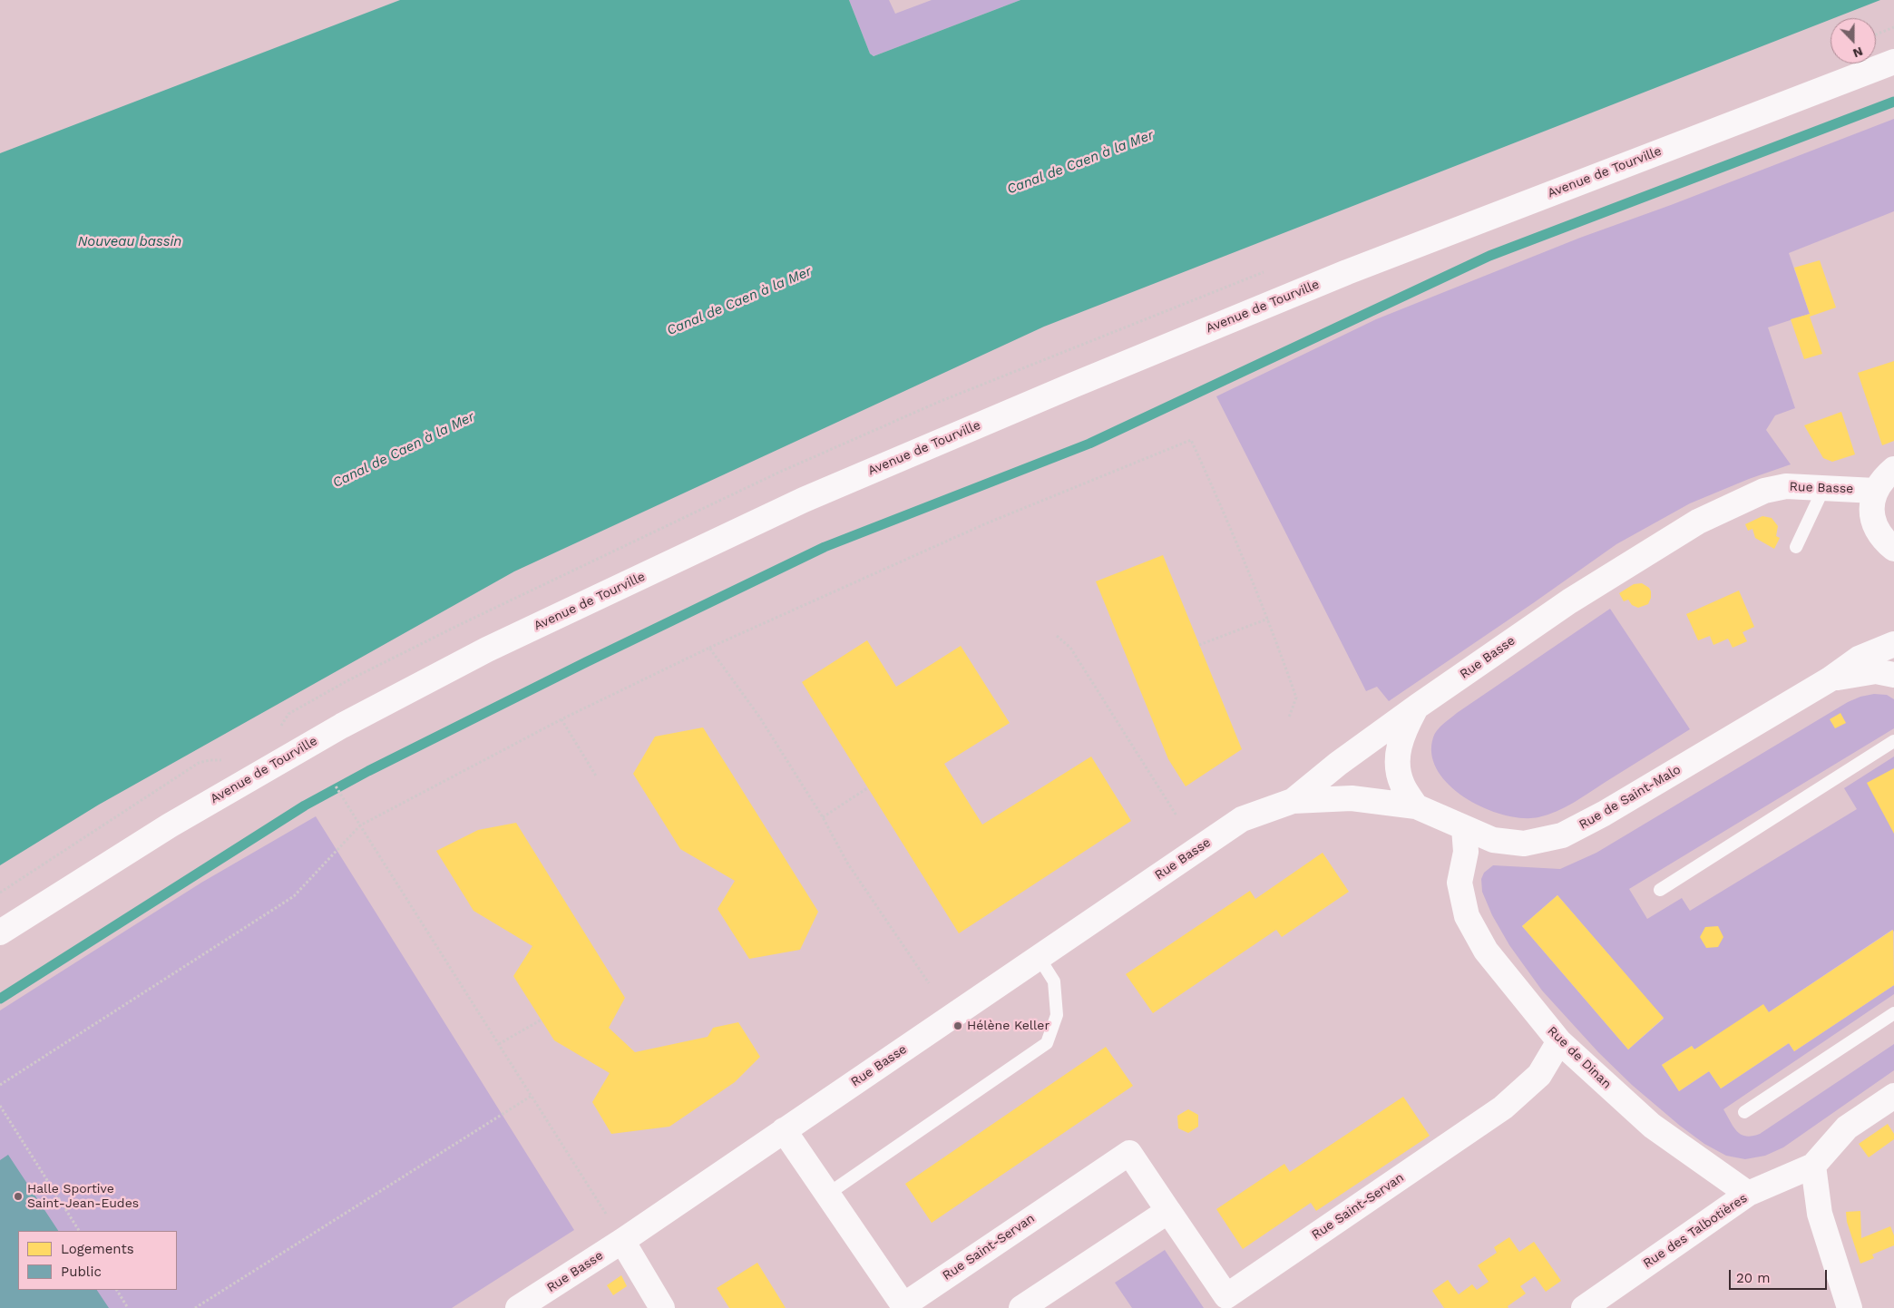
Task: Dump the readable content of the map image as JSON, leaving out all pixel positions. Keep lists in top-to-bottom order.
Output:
{
  "streets": {
    "street": [
      "Avenue de Tourville",
      "Rue Basse",
      "Rue de Saint-Malo",
      "Rue de Dinan",
      "Rue Saint-Servan",
      "Rue des Talbotières"
    ]
  },
  "crossings": [
    ["Rue Basse", "Rue de Saint-Malo"],
    ["Rue Basse", "Rue Saint-Servan"],
    ["Rue de Saint-Malo", "Rue de Dinan"],
    ["Rue de Dinan", "Rue Saint-Servan"],
    ["Rue de Dinan", "Rue des Talbotières"]
  ],
  "water": ["Canal de Caen à la Mer", "Nouveau bassin"],
  "places": ["Hélène Keller", "Halle Sportive Saint-Jean-Eudes"],
  "legend": ["Logements", "Public"],
  "scale_bar": "20 m",
  "north": "bottom"
}
